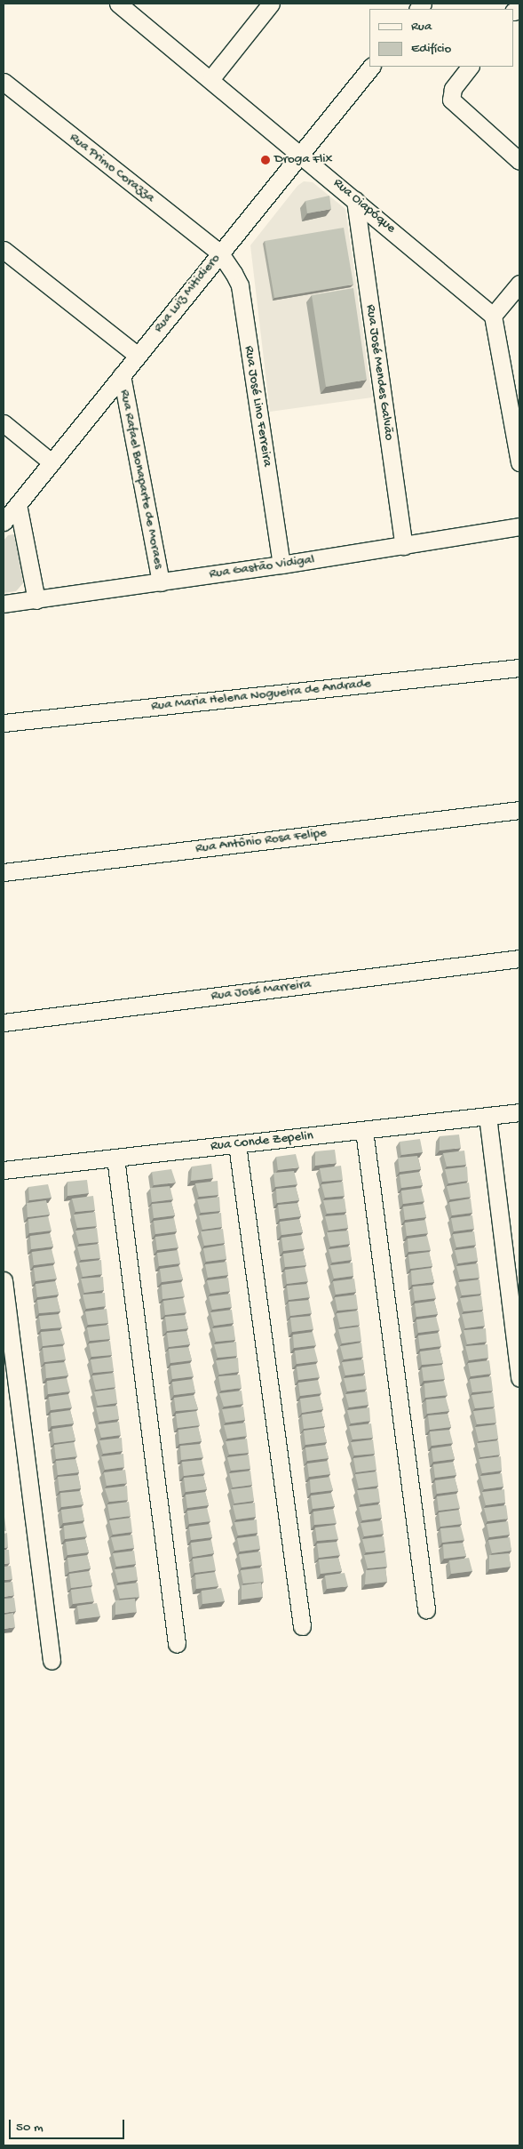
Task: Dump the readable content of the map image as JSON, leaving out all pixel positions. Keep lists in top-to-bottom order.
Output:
{
  "streets": {
    "street": [
      "Rua Primo Corazza",
      "Rua Oiapóque",
      "Rua Luiz Mitidiero",
      "Rua José Mendes Galvão",
      "Rua José Lino Ferreira",
      "Rua Rafael Bonaparte de Moraes",
      "Rua Gastão Vidigal",
      "Rua Maria Helena Nogueira de Andrade",
      "Rua Antônio Rosa Felipe",
      "Rua José Marreira",
      "Rua Conde Zepelin"
    ]
  },
  "crossings": [
    ["Rua Primo Corazza", "Rua Luiz Mitidiero"],
    ["Rua Primo Corazza", "Rua José Lino Ferreira"],
    ["Rua Oiapóque", "Rua Luiz Mitidiero"],
    ["Rua Oiapóque", "Rua José Mendes Galvão"],
    ["Rua Luiz Mitidiero", "Rua José Lino Ferreira"],
    ["Rua Luiz Mitidiero", "Rua Rafael Bonaparte de Moraes"],
    ["Rua José Mendes Galvão", "Rua Gastão Vidigal"],
    ["Rua José Lino Ferreira", "Rua Gastão Vidigal"],
    ["Rua Rafael Bonaparte de Moraes", "Rua Gastão Vidigal"]
  ],
  "places": ["Droga Flix"],
  "legend": ["Rua", "Edifício"],
  "scale_bar": "50 m"
}
